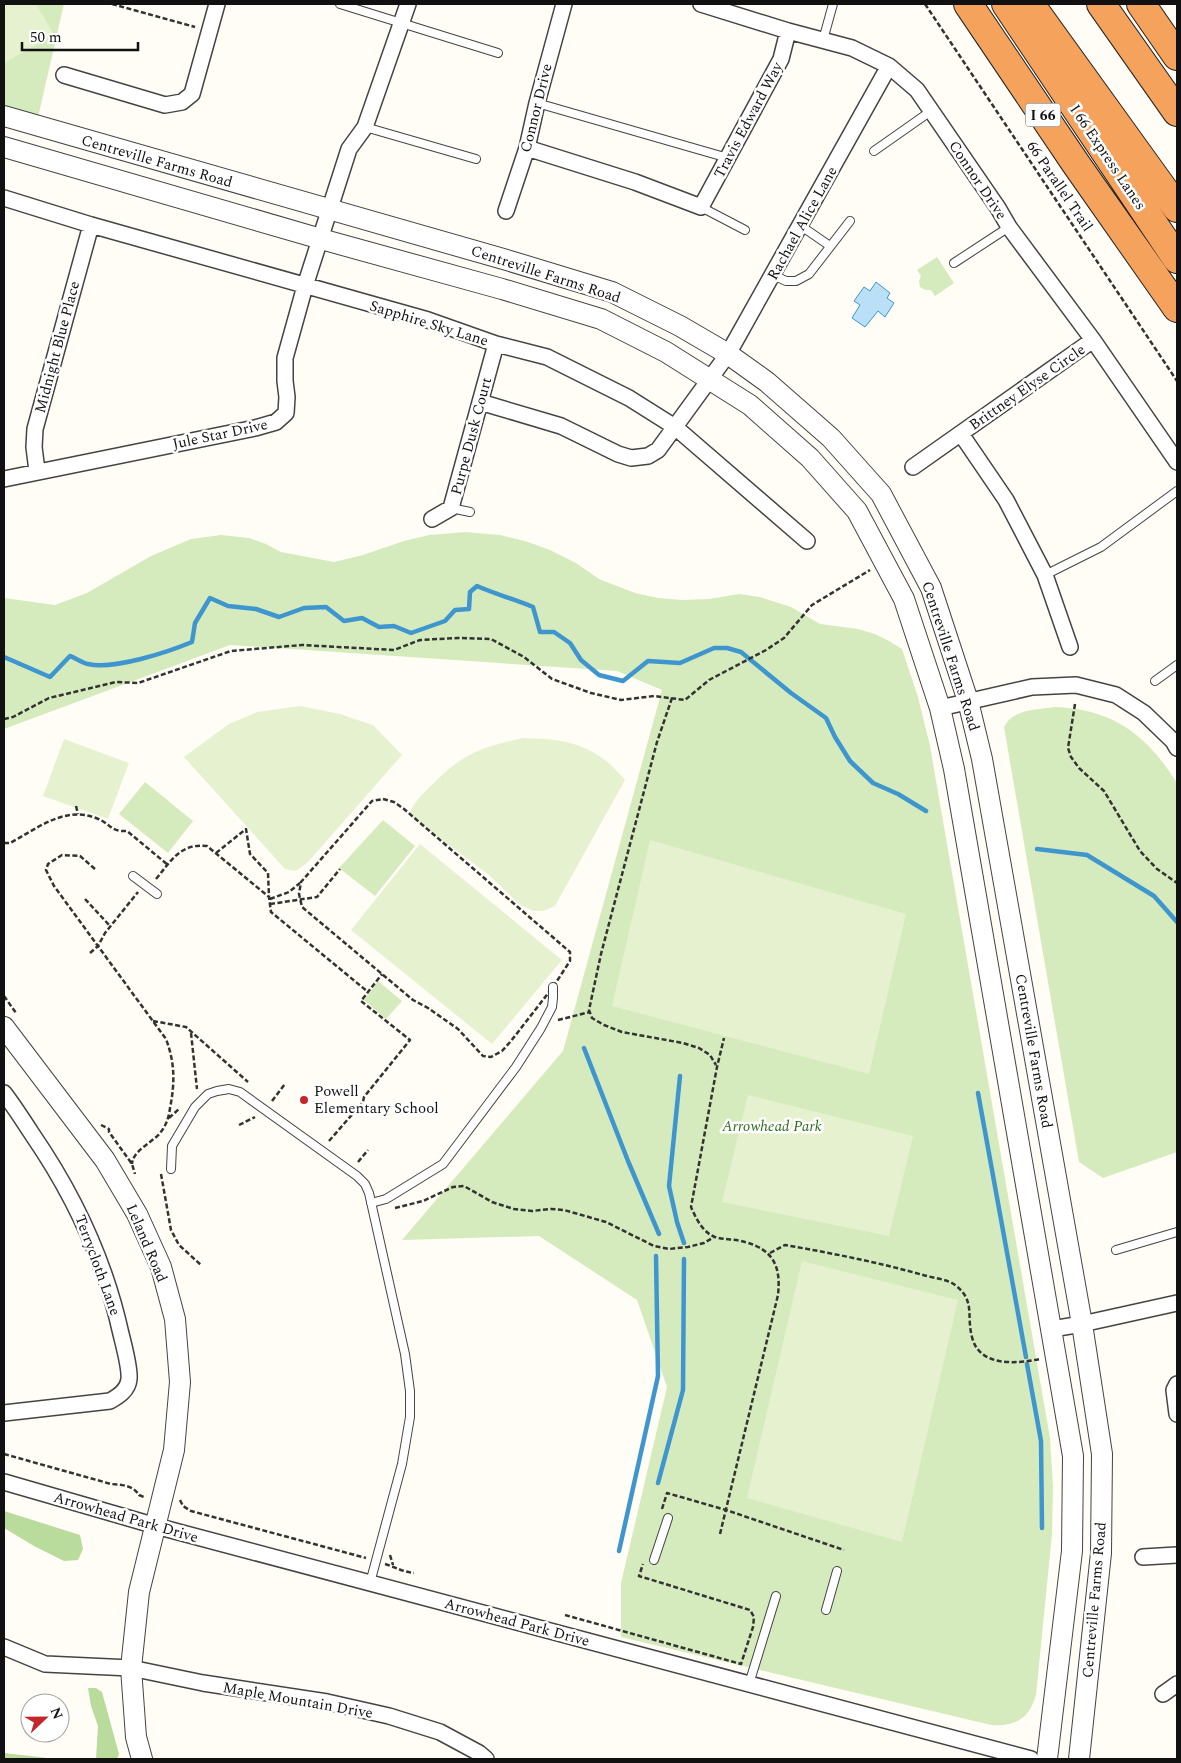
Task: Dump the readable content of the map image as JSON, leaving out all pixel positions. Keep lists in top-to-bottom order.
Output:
{
  "streets": {
    "highway": ["I 66", "I 66 Express Lanes"],
    "street": [
      "Connor Drive",
      "Travis Edward Way",
      "Centreville Farms Road",
      "Rachael Alice Lane",
      "Sapphire Sky Lane",
      "Midnight Blue Place",
      "Brittney Elyse Circle",
      "Jule Star Drive",
      "Purpe Dusk Court",
      "Leland Road",
      "Terrycloth Lane",
      "Arrowhead Park Drive",
      "Maple Mountain Drive"
    ],
    "path": ["66 Parallel Trail"]
  },
  "crossings": [
    ["Connor Drive", "Travis Edward Way"],
    ["Connor Drive", "Rachael Alice Lane"],
    ["Connor Drive", "Brittney Elyse Circle"],
    ["Centreville Farms Road", "Rachael Alice Lane"],
    ["Centreville Farms Road", "Jule Star Drive"],
    ["Rachael Alice Lane", "Sapphire Sky Lane"],
    ["Rachael Alice Lane", "Purpe Dusk Court"],
    ["Sapphire Sky Lane", "Midnight Blue Place"],
    ["Sapphire Sky Lane", "Jule Star Drive"],
    ["Sapphire Sky Lane", "Purpe Dusk Court"],
    ["Midnight Blue Place", "Jule Star Drive"],
    ["Leland Road", "Arrowhead Park Drive"],
    ["Leland Road", "Maple Mountain Drive"]
  ],
  "parks": ["Arrowhead Park"],
  "places": ["Powell Elementary School"],
  "scale_bar": "50 m",
  "north": "right"
}
